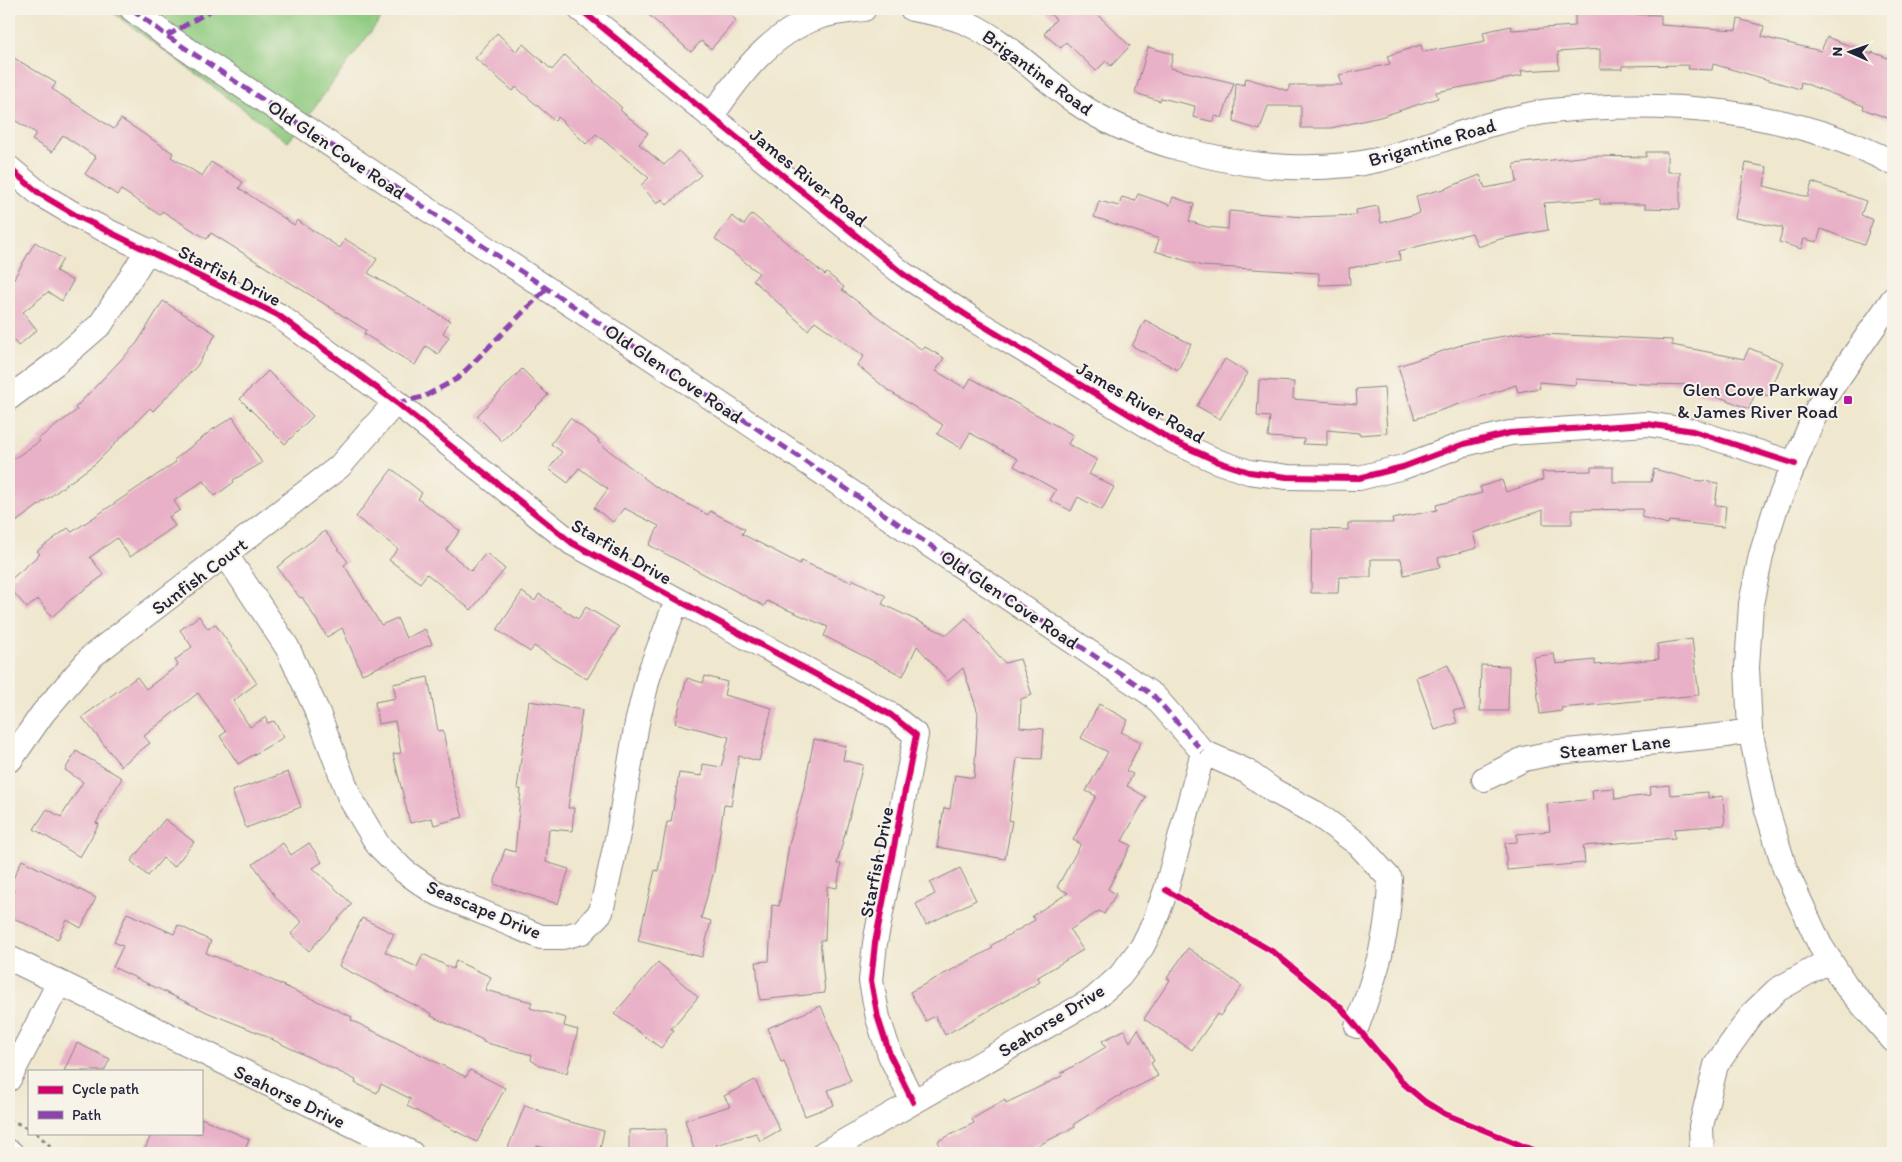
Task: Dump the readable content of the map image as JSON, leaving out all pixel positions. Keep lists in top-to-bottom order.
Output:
{
  "streets": {
    "street": [
      "Brigantine Road",
      "Old Glen Cove Road",
      "James River Road",
      "Starfish Drive",
      "Sunfish Court",
      "Steamer Lane",
      "Seascape Drive",
      "Seahorse Drive"
    ]
  },
  "crossings": [
    ["Old Glen Cove Road", "Seahorse Drive"],
    ["Starfish Drive", "Sunfish Court"],
    ["Starfish Drive", "Seascape Drive"],
    ["Starfish Drive", "Seahorse Drive"],
    ["Sunfish Court", "Seascape Drive"]
  ],
  "places": {
    "transit": ["Glen Cove Parkway & James River Road"]
  },
  "legend": ["Cycle path", "Path"],
  "north": "left"
}
